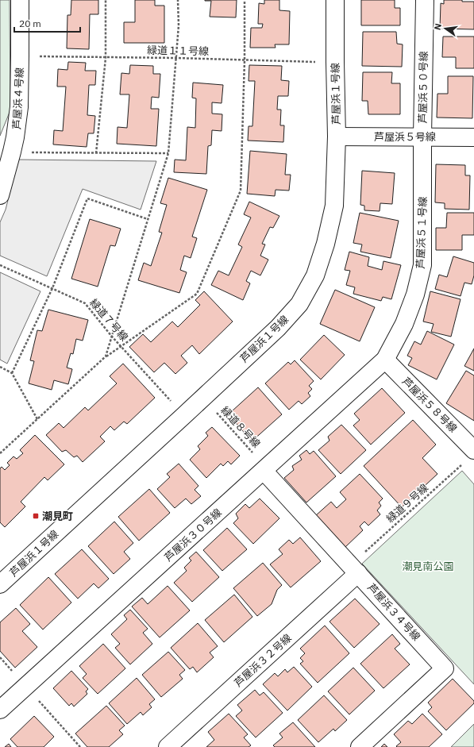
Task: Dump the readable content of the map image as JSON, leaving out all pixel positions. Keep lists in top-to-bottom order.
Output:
{
  "streets": {
    "street": [
      "芦屋浜５０号線",
      "芦屋浜１号線",
      "芦屋浜４号線",
      "芦屋浜５号線",
      "芦屋浜５１号線",
      "芦屋浜５８号線",
      "芦屋浜３０号線",
      "芦屋浜３４号線",
      "芦屋浜３２号線"
    ],
    "path": [
      "緑道１１号線",
      "緑道７号線",
      "緑道８号線",
      "緑道９号線"
    ]
  },
  "crossings": [
    ["緑道１１号線", "芦屋浜１号線"],
    ["緑道１１号線", "芦屋浜４号線"],
    ["芦屋浜５０号線", "芦屋浜５号線"],
    ["芦屋浜５０号線", "芦屋浜５１号線"],
    ["芦屋浜１号線", "芦屋浜５号線"],
    ["芦屋浜１号線", "緑道７号線"],
    ["芦屋浜１号線", "緑道８号線"],
    ["芦屋浜５号線", "芦屋浜５１号線"],
    ["芦屋浜５１号線", "芦屋浜５８号線"],
    ["芦屋浜５１号線", "芦屋浜３０号線"],
    ["芦屋浜５８号線", "緑道９号線"],
    ["芦屋浜５８号線", "芦屋浜３０号線"],
    ["緑道８号線", "芦屋浜３０号線"],
    ["緑道８号線", "芦屋浜３４号線"],
    ["緑道９号線", "芦屋浜３４号線"],
    ["緑道９号線", "芦屋浜３２号線"],
    ["芦屋浜３０号線", "芦屋浜３４号線"],
    ["芦屋浜３４号線", "芦屋浜３２号線"]
  ],
  "parks": ["潮見南公園"],
  "places": {
    "transit": ["潮見町"]
  },
  "scale_bar": "20 m",
  "north": "left"
}
